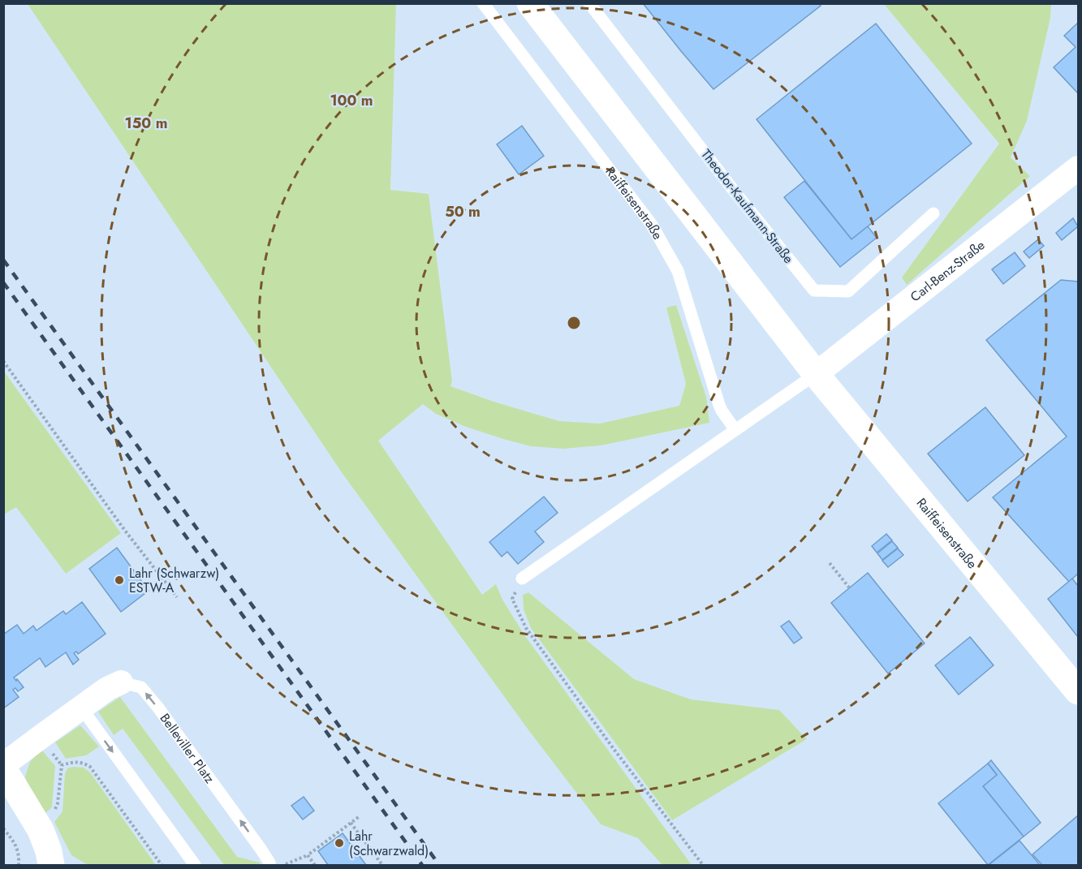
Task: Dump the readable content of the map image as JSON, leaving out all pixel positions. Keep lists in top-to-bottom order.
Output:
{
  "streets": {
    "street": ["Raiffeisenstraße", "Carl-Benz-Straße", "Belleviller Platz"],
    "lane": ["Theodor-Kaufmann-Straße"]
  },
  "crossings": [
    ["Raiffeisenstraße", "Carl-Benz-Straße"]
  ],
  "one_way": ["Belleviller Platz"],
  "places": ["Lahr (Schwarzw) ESTW-A", "Lahr (Schwarzwald)"],
  "rings": ["100 m", "150 m", "50 m"]
}
